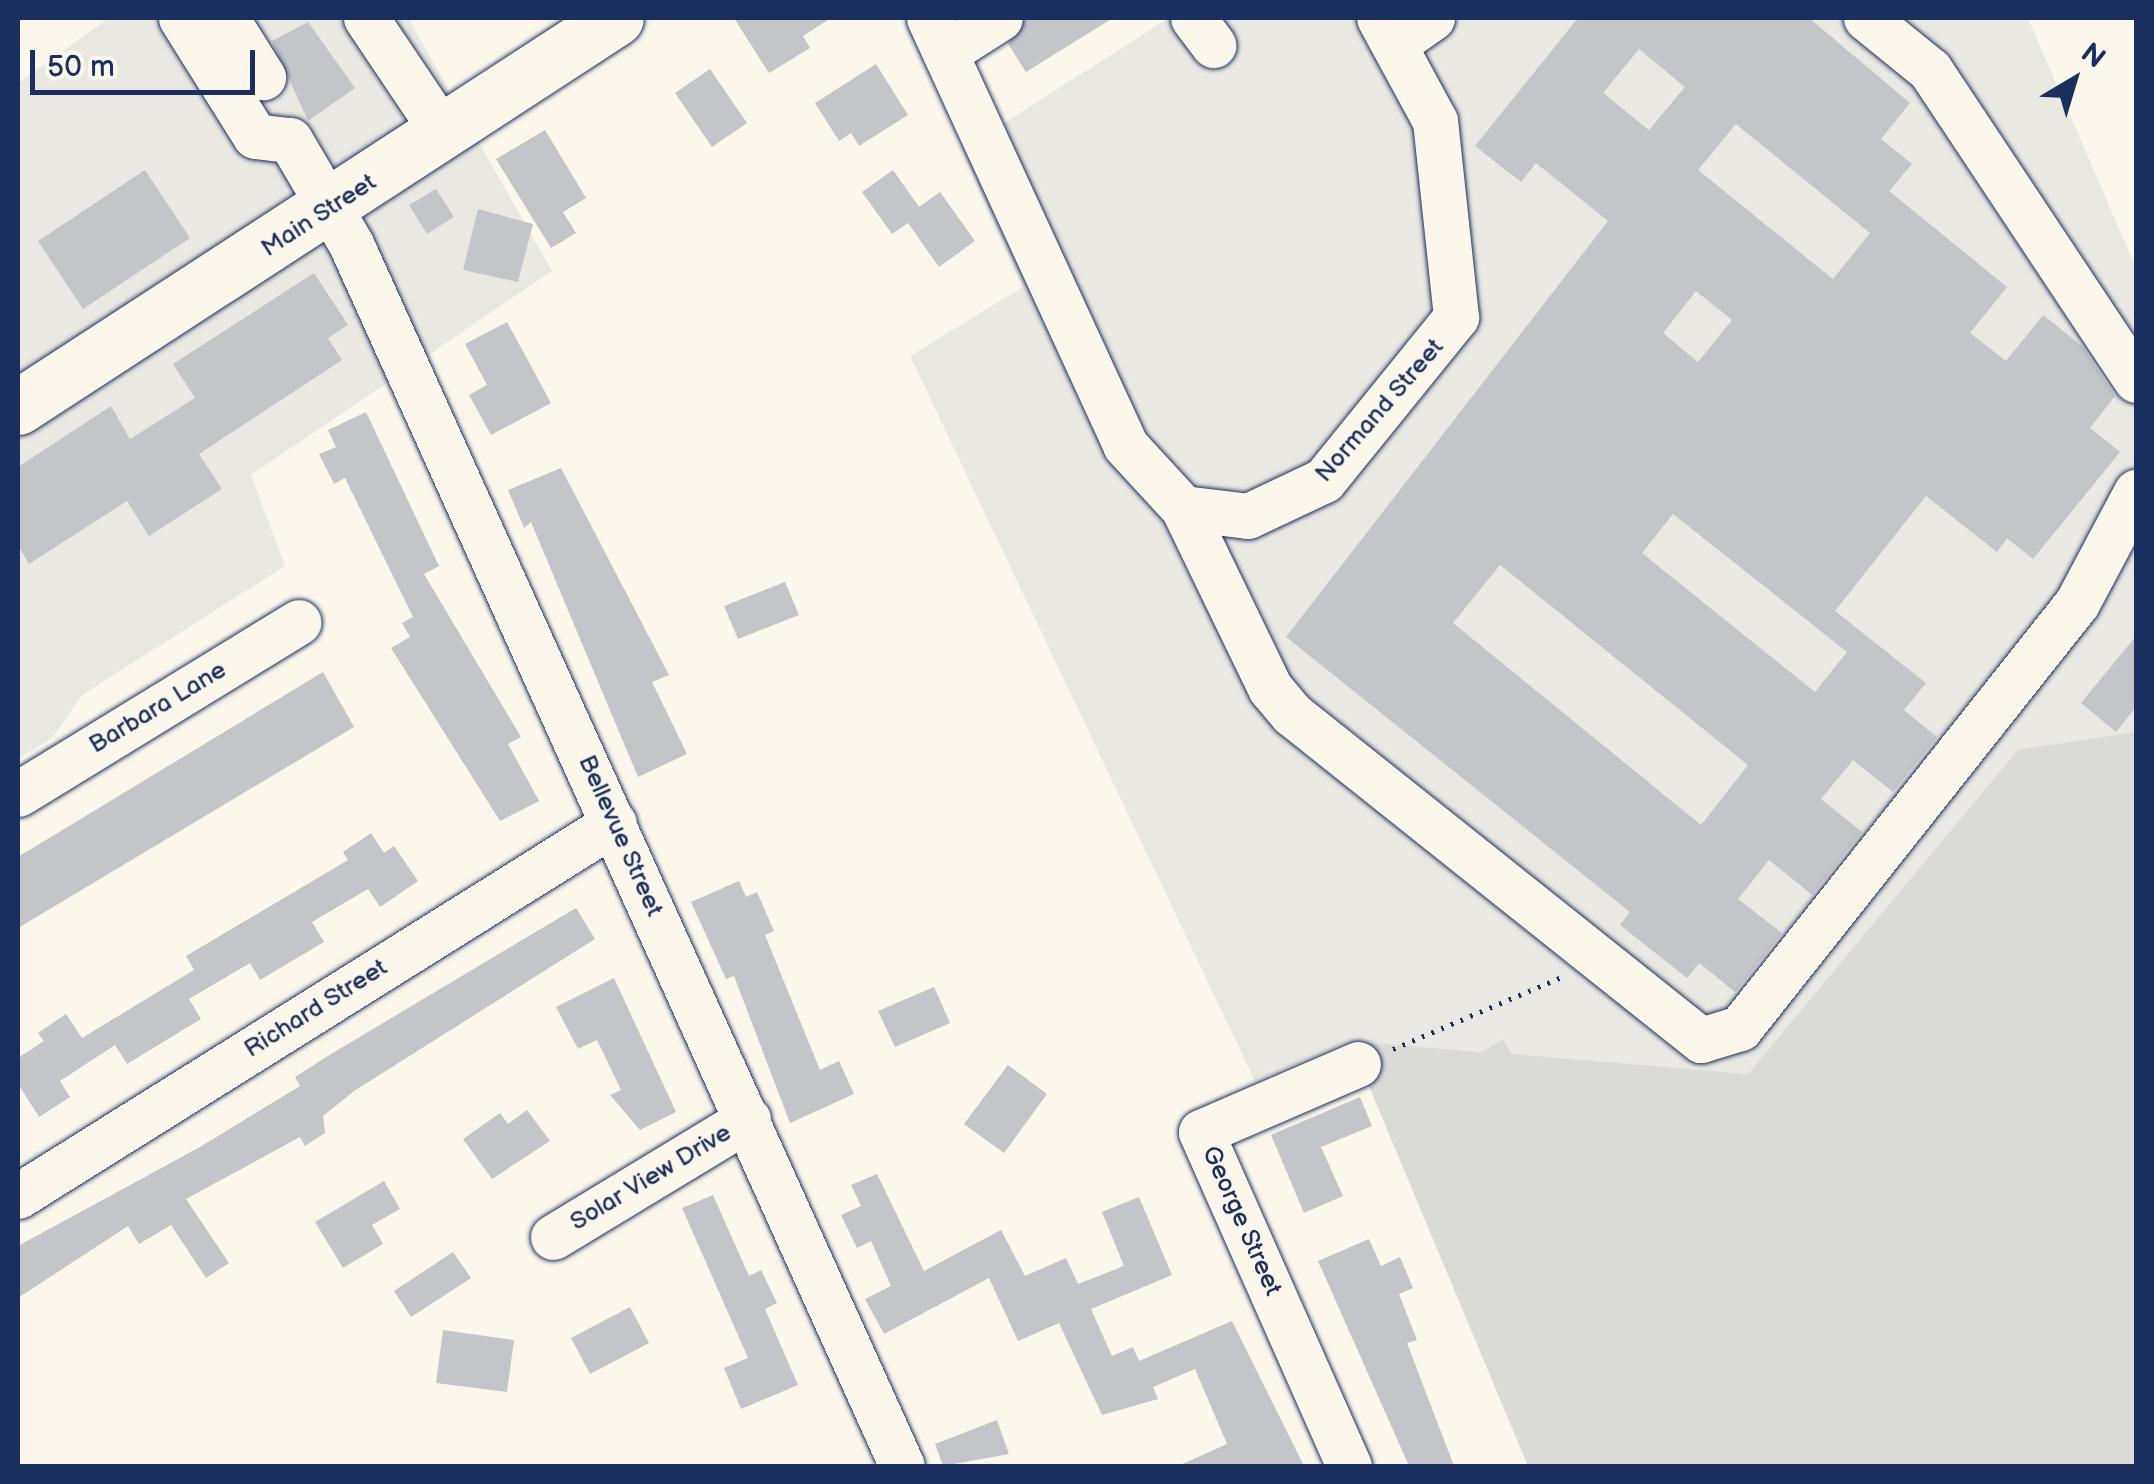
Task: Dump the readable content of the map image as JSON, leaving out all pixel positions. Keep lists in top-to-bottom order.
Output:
{
  "streets": {
    "main road": ["Main Street"],
    "street": [
      "Normand Street",
      "Barbara Lane",
      "Bellevue Street",
      "Richard Street",
      "Solar View Drive",
      "George Street"
    ]
  },
  "crossings": [
    ["Main Street", "Bellevue Street"],
    ["Bellevue Street", "Richard Street"],
    ["Bellevue Street", "Solar View Drive"]
  ],
  "scale_bar": "50 m",
  "north": "top right"
}
